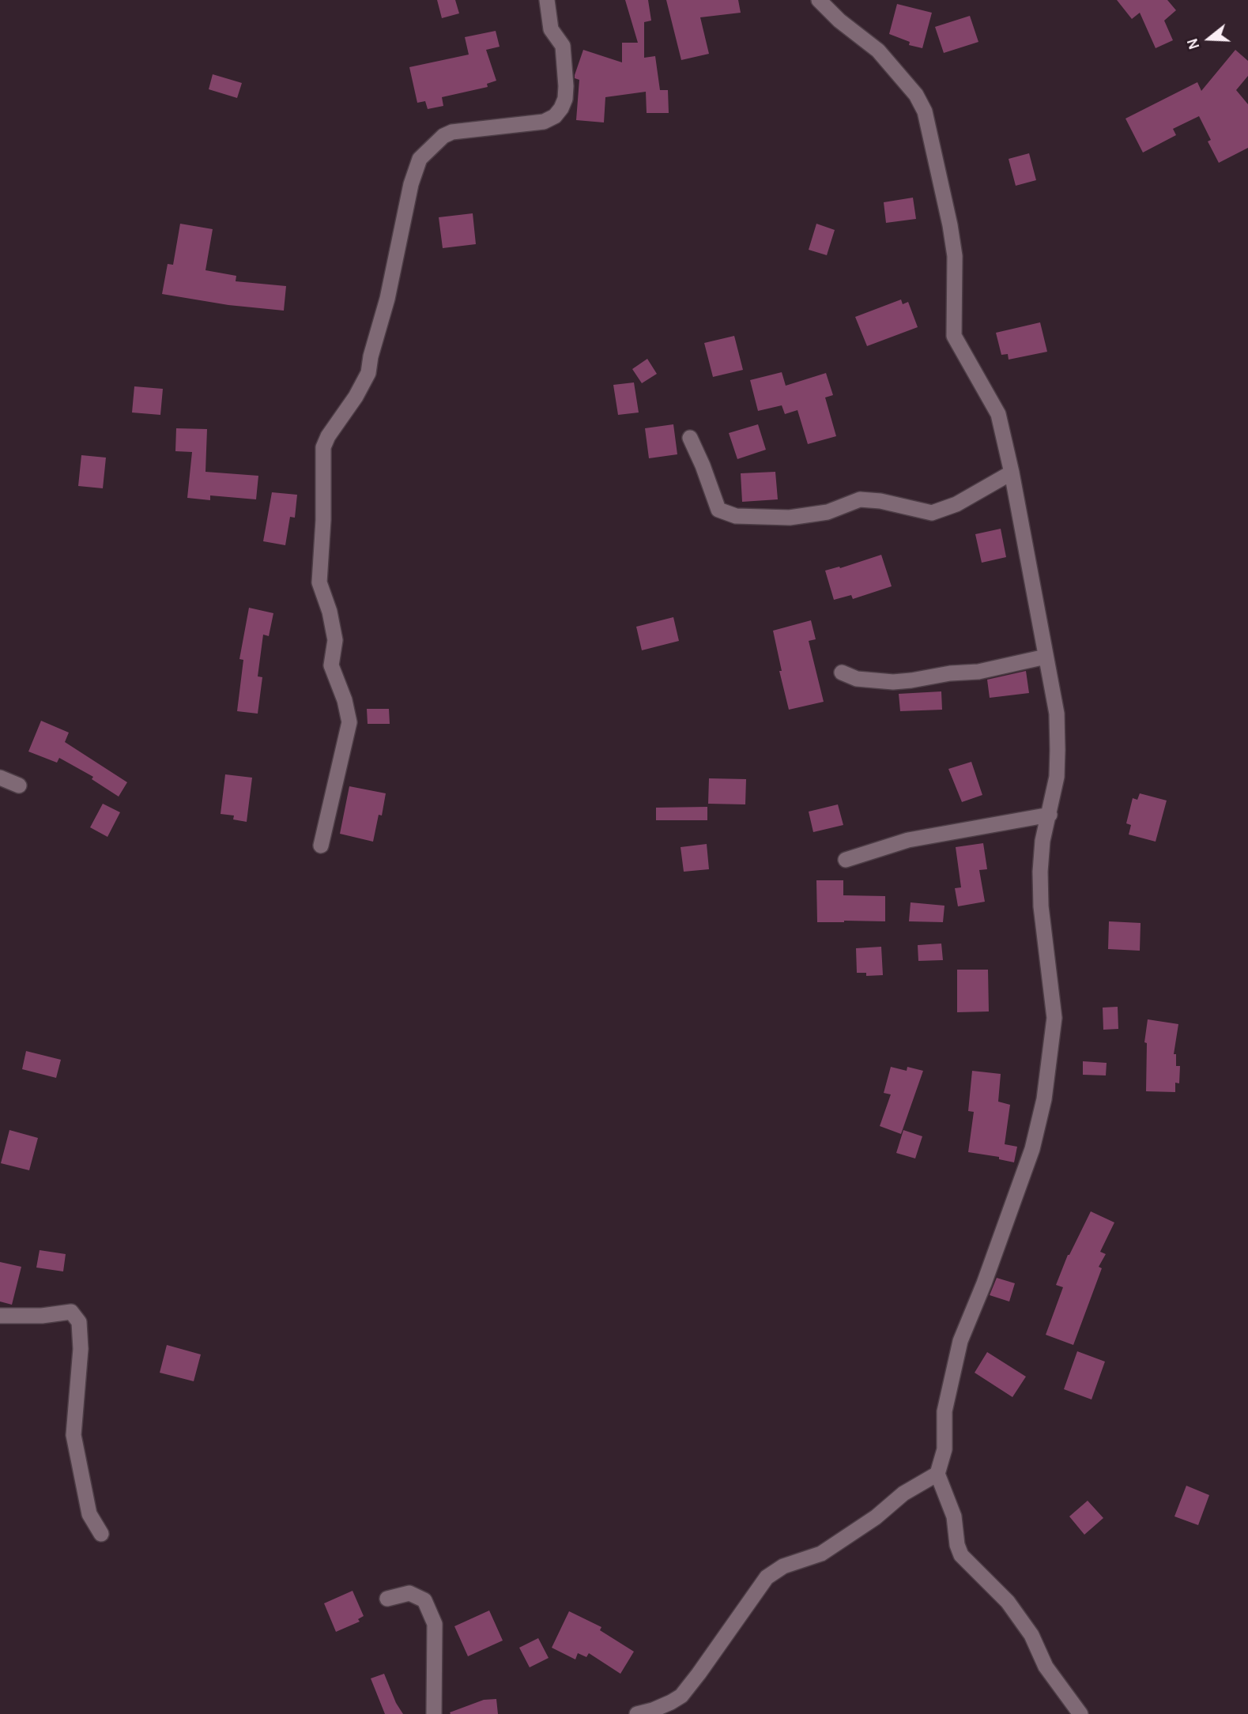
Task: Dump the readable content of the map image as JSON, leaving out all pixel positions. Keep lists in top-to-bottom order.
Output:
{
  "north": "left"
}
